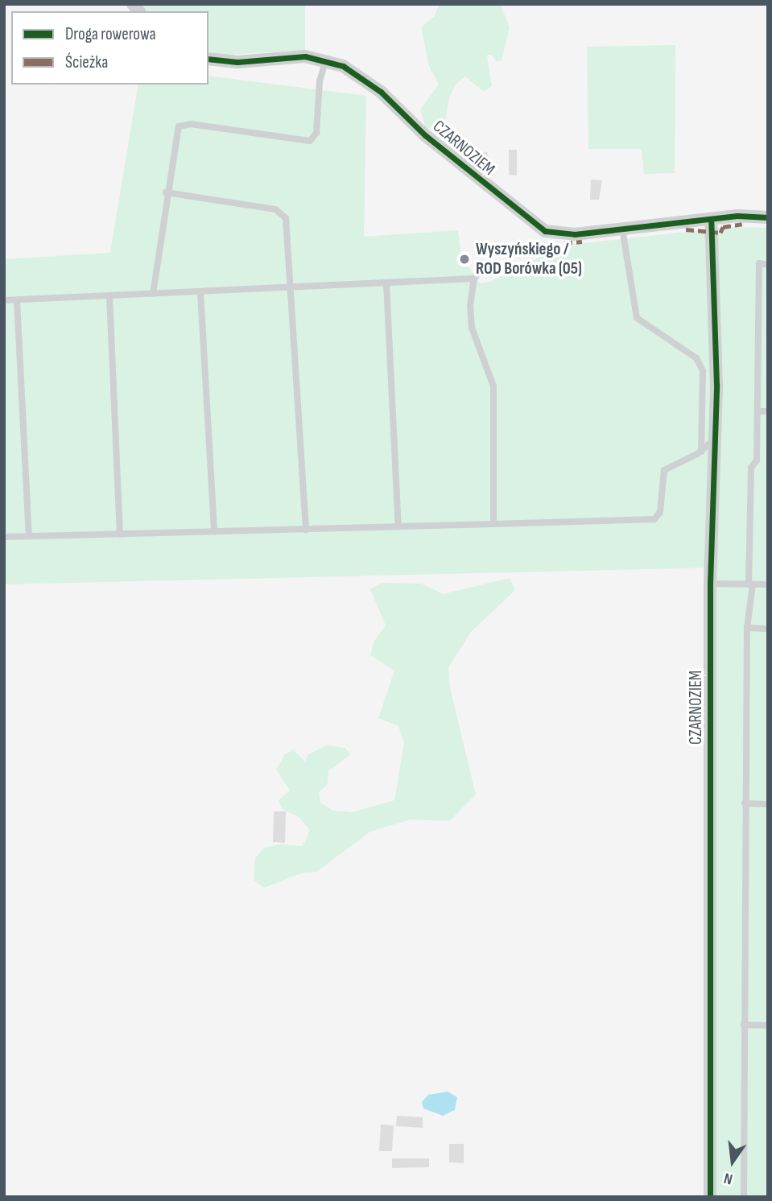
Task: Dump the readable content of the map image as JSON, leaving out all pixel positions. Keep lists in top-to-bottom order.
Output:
{
  "streets": {
    "street": ["CZARNOZIEM"]
  },
  "places": ["Wyszyńskiego / ROD Borówka (05)"],
  "legend": ["Droga rowerowa", "Ścieżka"],
  "north": "bottom"
}
